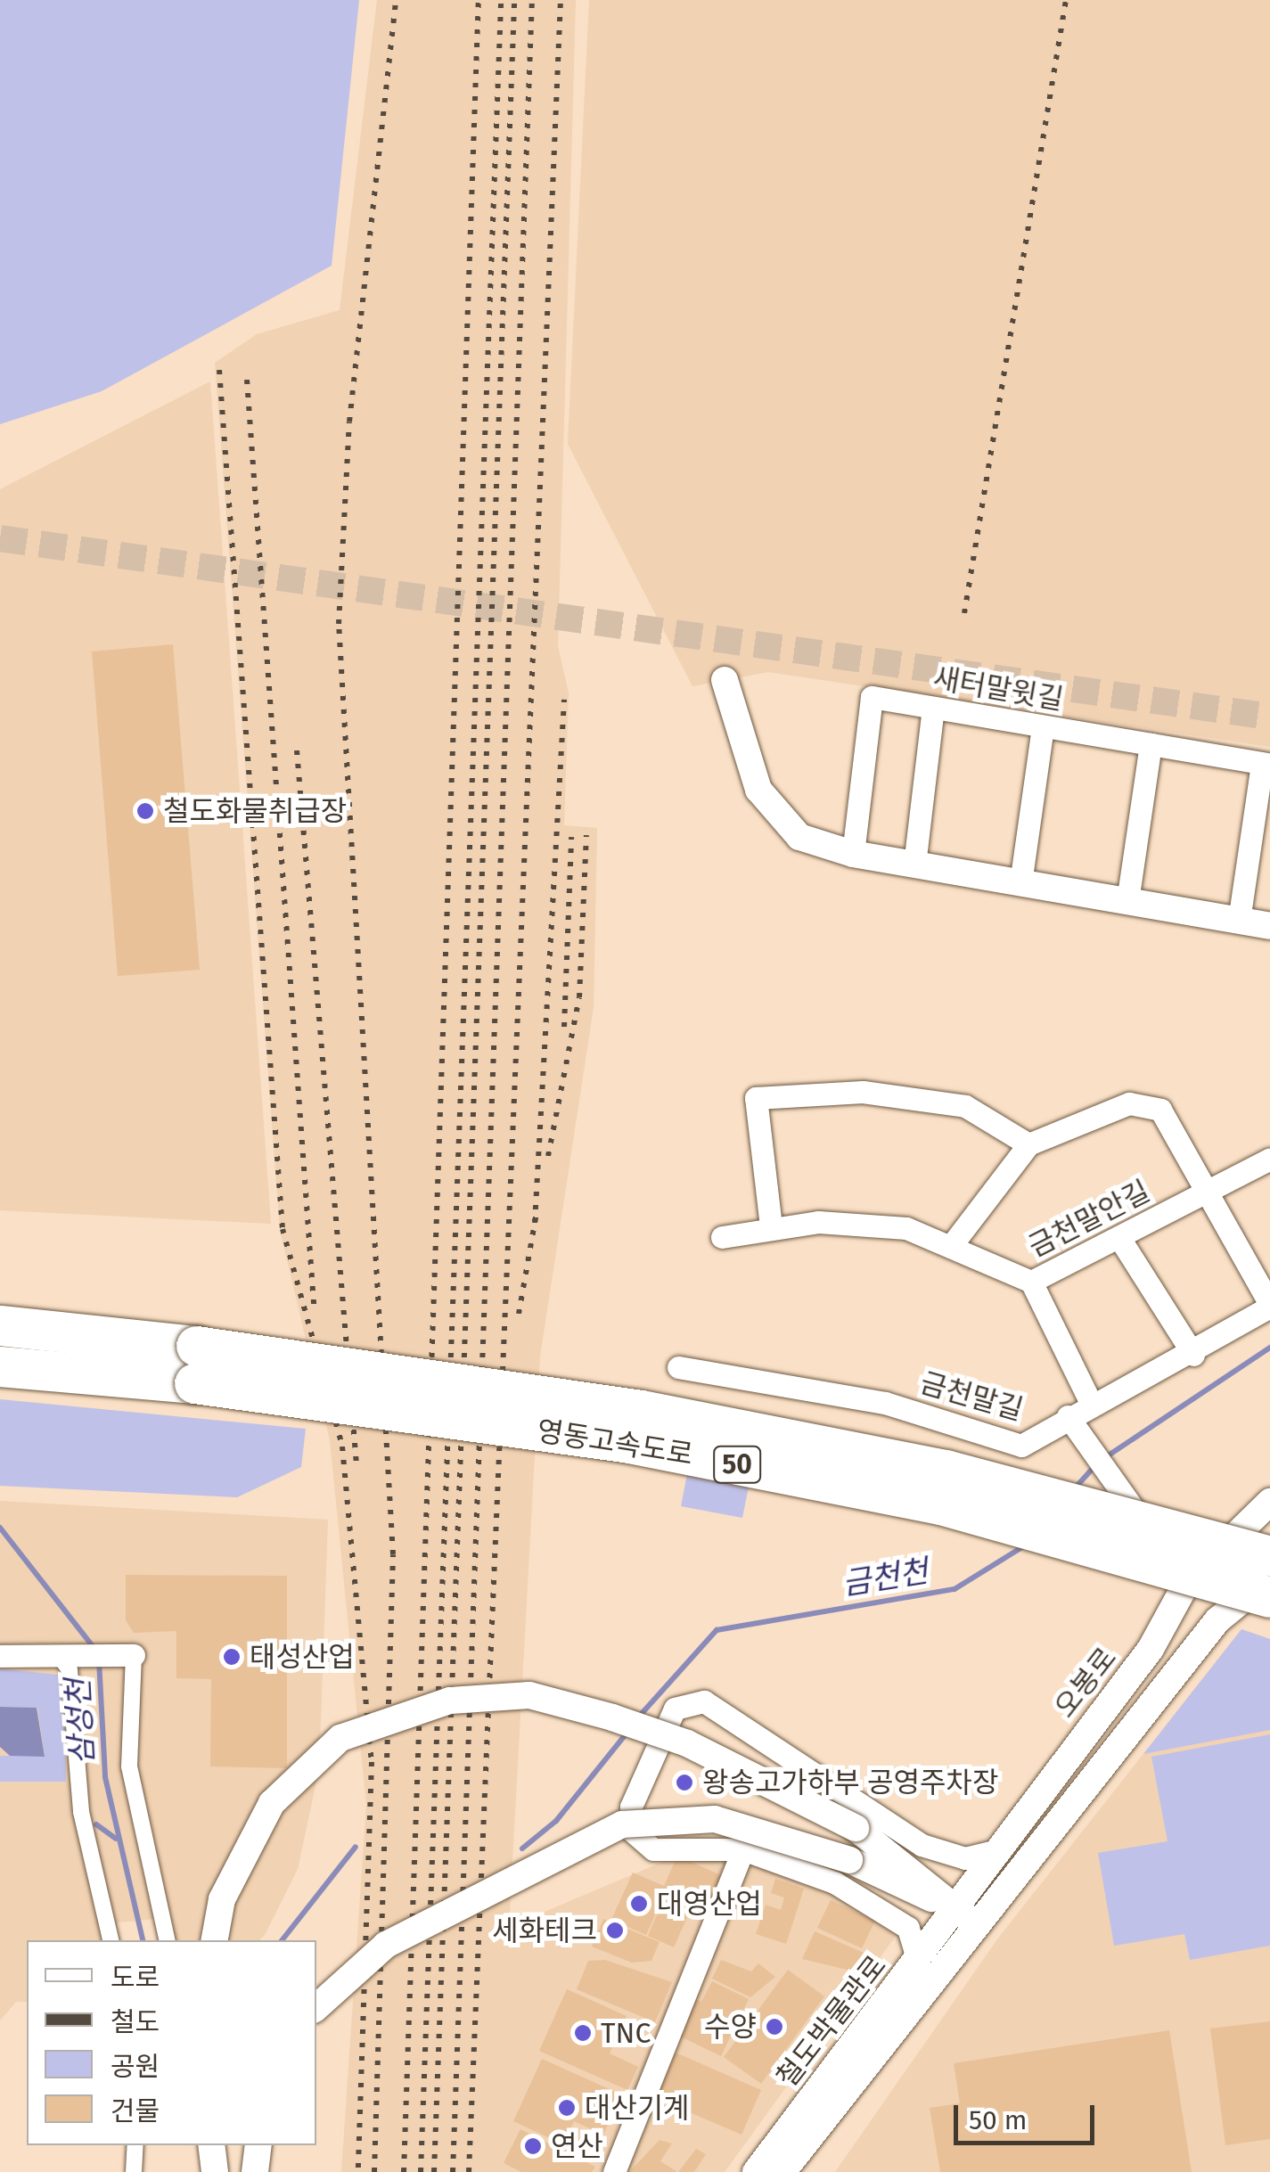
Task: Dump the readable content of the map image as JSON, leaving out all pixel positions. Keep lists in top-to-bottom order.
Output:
{
  "streets": {
    "highway": ["영동고속도로", "50"],
    "street": [
      "새터말윗길",
      "금천말안길",
      "금천말길",
      "오봉로",
      "철도박물관로"
    ]
  },
  "crossings": [
    ["오봉로", "철도박물관로"]
  ],
  "water": ["금천천", "삼성천"],
  "places": [
    "철도화물취급장",
    "태성산업",
    "왕송고가하부 공영주차장",
    "대영산업",
    "세화테크",
    "수양",
    "TNC",
    "대산기계",
    "연산"
  ],
  "legend": [
    "도로",
    "철도",
    "공원",
    "건물"
  ],
  "scale_bar": "50 m"
}
